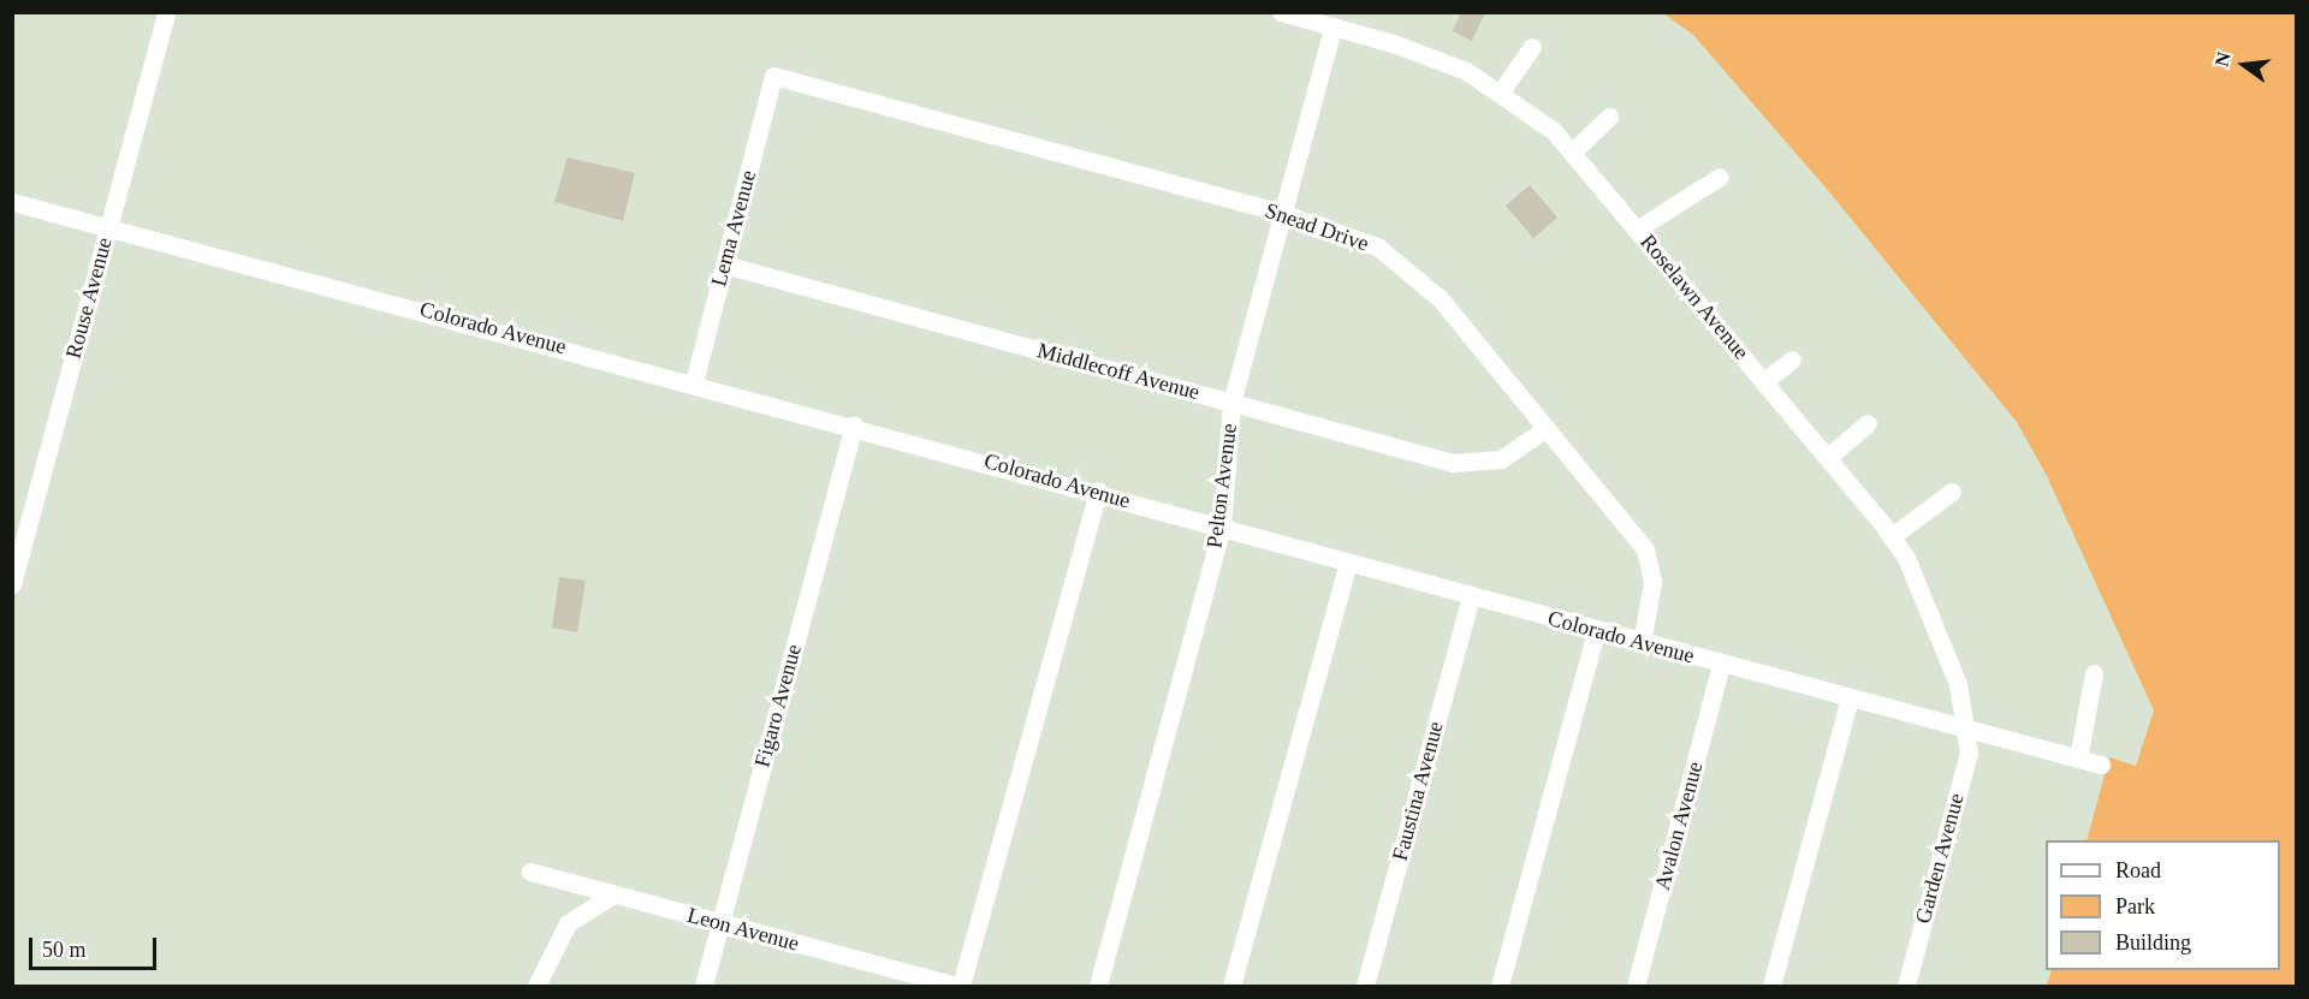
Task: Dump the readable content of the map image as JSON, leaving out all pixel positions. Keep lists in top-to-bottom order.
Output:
{
  "streets": {
    "street": [
      "Snead Drive",
      "Lema Avenue",
      "Roselawn Avenue",
      "Rouse Avenue",
      "Colorado Avenue",
      "Middlecoff Avenue",
      "Pelton Avenue",
      "Figaro Avenue",
      "Faustina Avenue",
      "Avalon Avenue",
      "Garden Avenue",
      "Leon Avenue"
    ]
  },
  "crossings": [
    ["Snead Drive", "Lema Avenue"],
    ["Snead Drive", "Colorado Avenue"],
    ["Snead Drive", "Middlecoff Avenue"],
    ["Snead Drive", "Pelton Avenue"],
    ["Lema Avenue", "Colorado Avenue"],
    ["Lema Avenue", "Middlecoff Avenue"],
    ["Roselawn Avenue", "Colorado Avenue"],
    ["Roselawn Avenue", "Pelton Avenue"],
    ["Roselawn Avenue", "Garden Avenue"],
    ["Rouse Avenue", "Colorado Avenue"],
    ["Colorado Avenue", "Pelton Avenue"],
    ["Colorado Avenue", "Figaro Avenue"],
    ["Colorado Avenue", "Faustina Avenue"],
    ["Colorado Avenue", "Avalon Avenue"],
    ["Colorado Avenue", "Garden Avenue"],
    ["Middlecoff Avenue", "Pelton Avenue"],
    ["Figaro Avenue", "Leon Avenue"]
  ],
  "legend": ["Road", "Park", "Building"],
  "scale_bar": "50 m",
  "north": "left"
}
